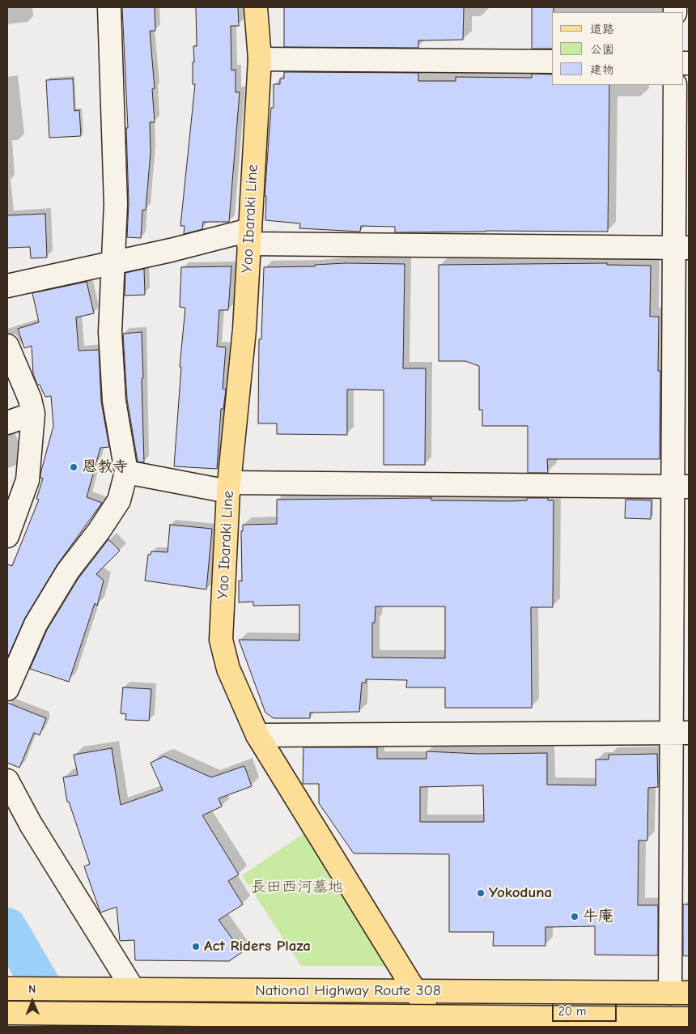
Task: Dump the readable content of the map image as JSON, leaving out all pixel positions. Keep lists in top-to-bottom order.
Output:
{
  "streets": {
    "main road": ["Yao Ibaraki Line", "National Highway Route 308"]
  },
  "crossings": [
    ["Yao Ibaraki Line", "National Highway Route 308"]
  ],
  "parks": ["長田西河墓地"],
  "places": [
    "恩教寺",
    "Yokoduna",
    "牛庵",
    "Act Riders Plaza"
  ],
  "legend": ["道路", "公園", "建物"],
  "scale_bar": "20 m",
  "north": "top"
}
